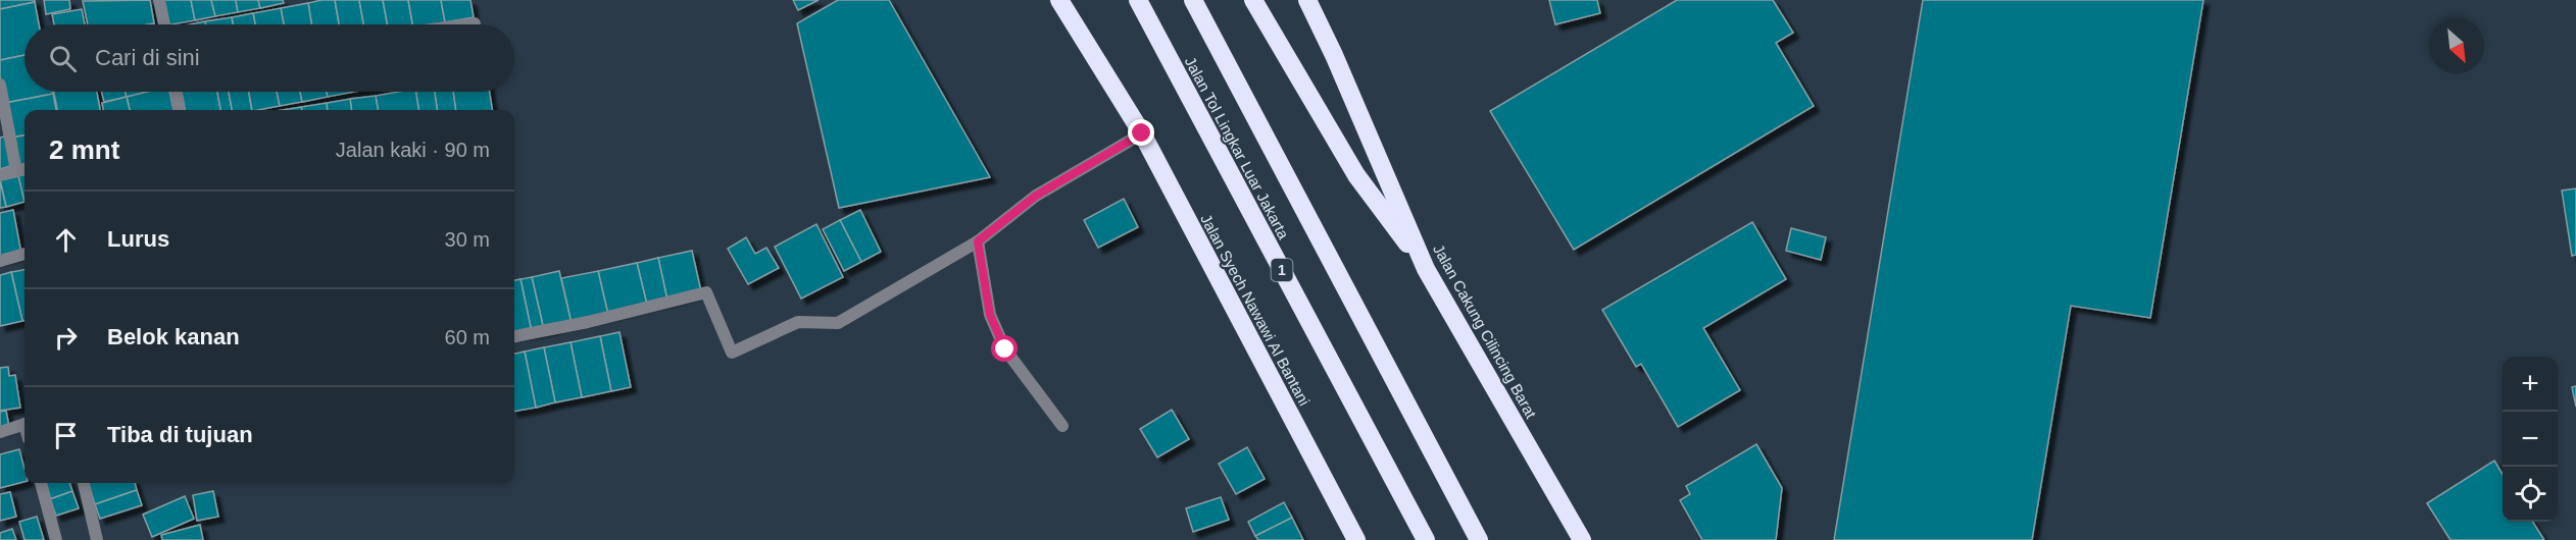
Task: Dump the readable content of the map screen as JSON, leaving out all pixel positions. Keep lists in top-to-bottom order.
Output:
{
  "streets": {
    "highway": [
      "Jalan Tol Lingkar Luar Jakarta",
      "1",
      "Jalan Syech Nawawi Al Bantani",
      "Jalan Cakung Cilincing Barat"
    ]
  },
  "north": "bottom right",
  "page": {
    "search": "Cari di sini",
    "heading": ["2 mnt", "Jalan kaki · 90 m"],
    "list": [
      ["Lurus", "30 m"],
      ["Belok kanan", "60 m"],
      "Tiba di tujuan"
    ],
    "map_buttons": ["+", "−"]
  }
}
